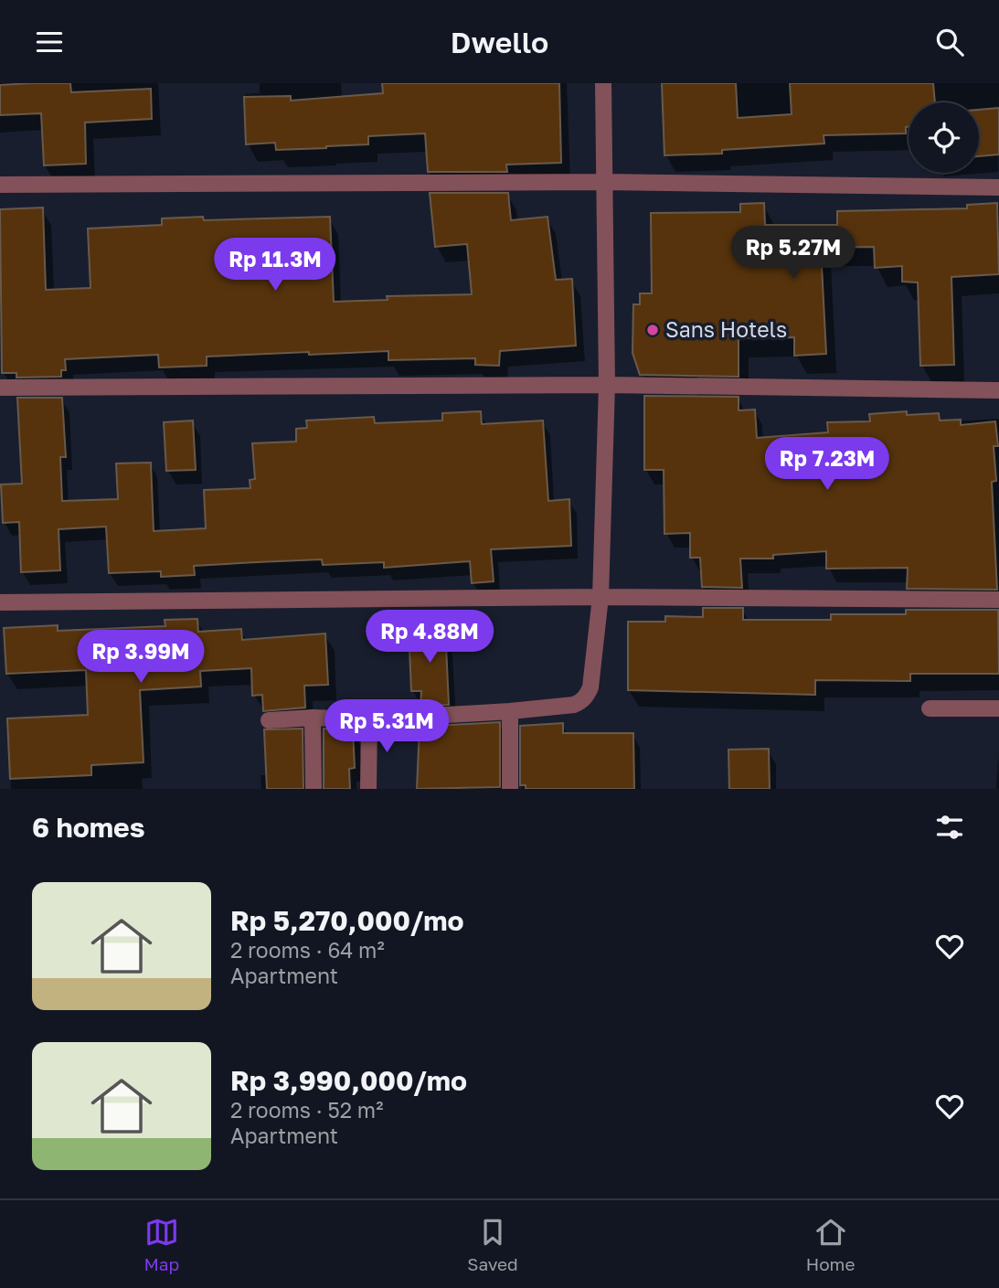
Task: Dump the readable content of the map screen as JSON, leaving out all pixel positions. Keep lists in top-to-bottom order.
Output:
{
  "places": ["Sans Hotels"],
  "page": {
    "header": "Dwello",
    "price": [
      "Rp 5.27M",
      "Rp 11.3M",
      "Rp 7.23M",
      "Rp 4.88M",
      "Rp 3.99M",
      "Rp 5.31M"
    ],
    "heading": "6 homes",
    "list": [
      {
        "name": "Rp 5,270,000/mo",
        "note": "2 rooms · 64 m² · Apartment"
      },
      {
        "name": "Rp 3,990,000/mo",
        "note": "2 rooms · 52 m² · Apartment"
      }
    ],
    "tabs": ["Map", "Saved", "Home"]
  }
}
